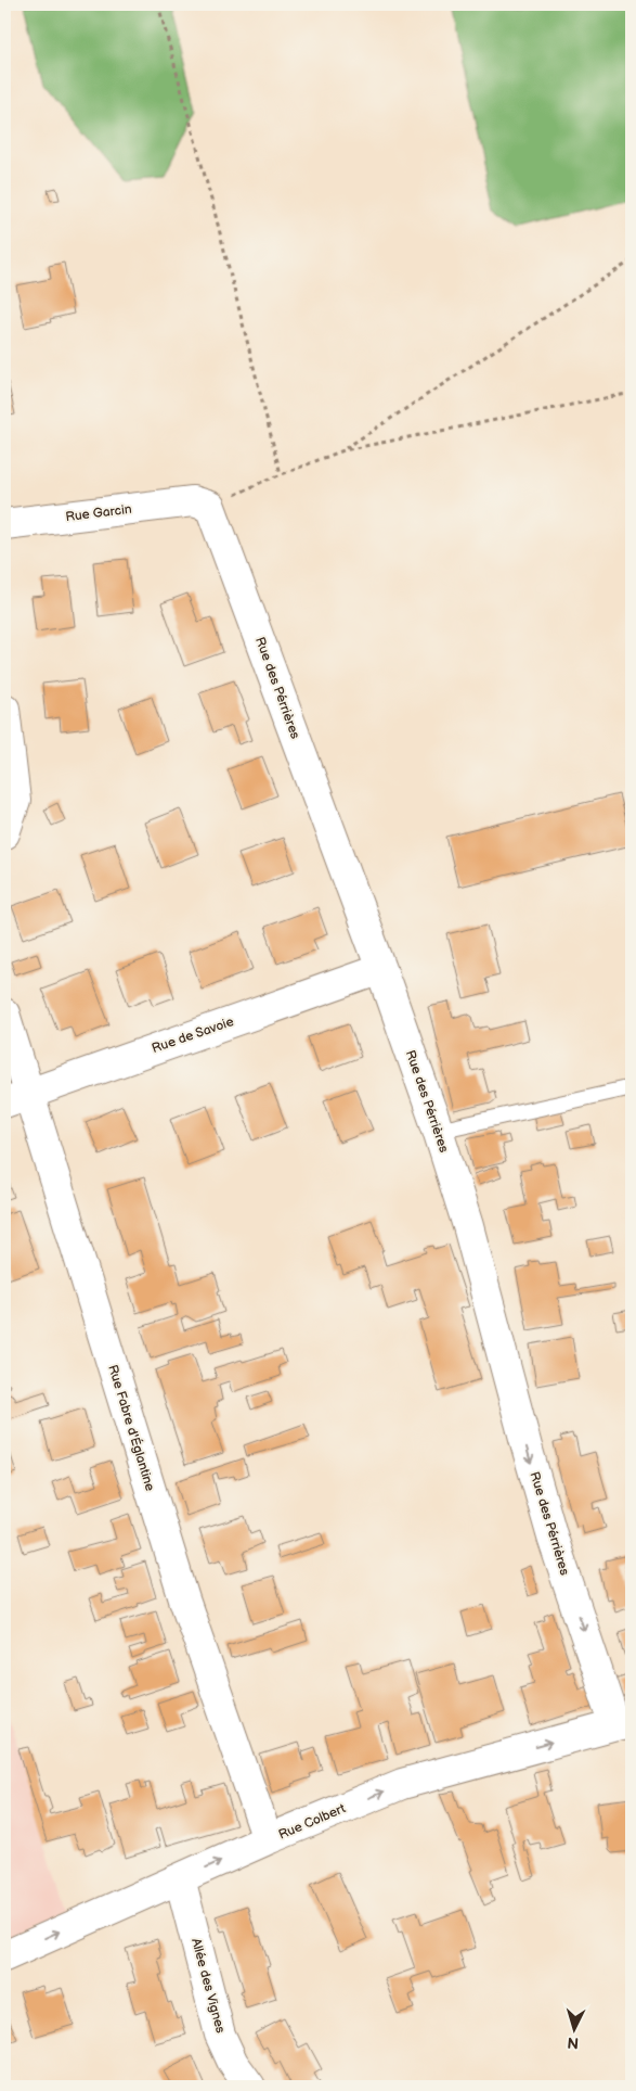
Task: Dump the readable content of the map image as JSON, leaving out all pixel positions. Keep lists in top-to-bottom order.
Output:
{
  "streets": {
    "street": [
      "Rue Garcin",
      "Rue des Pérrières",
      "Rue de Savoie",
      "Rue Fabre d'Églantine",
      "Rue Colbert",
      "Allée des Vignes"
    ]
  },
  "crossings": [
    ["Rue Garcin", "Rue des Pérrières"],
    ["Rue des Pérrières", "Rue de Savoie"],
    ["Rue des Pérrières", "Rue Colbert"],
    ["Rue de Savoie", "Rue Fabre d'Églantine"],
    ["Rue Fabre d'Églantine", "Rue Colbert"],
    ["Rue Colbert", "Allée des Vignes"]
  ],
  "one_way": ["Rue des Pérrières", "Rue Colbert"],
  "north": "bottom"
}
